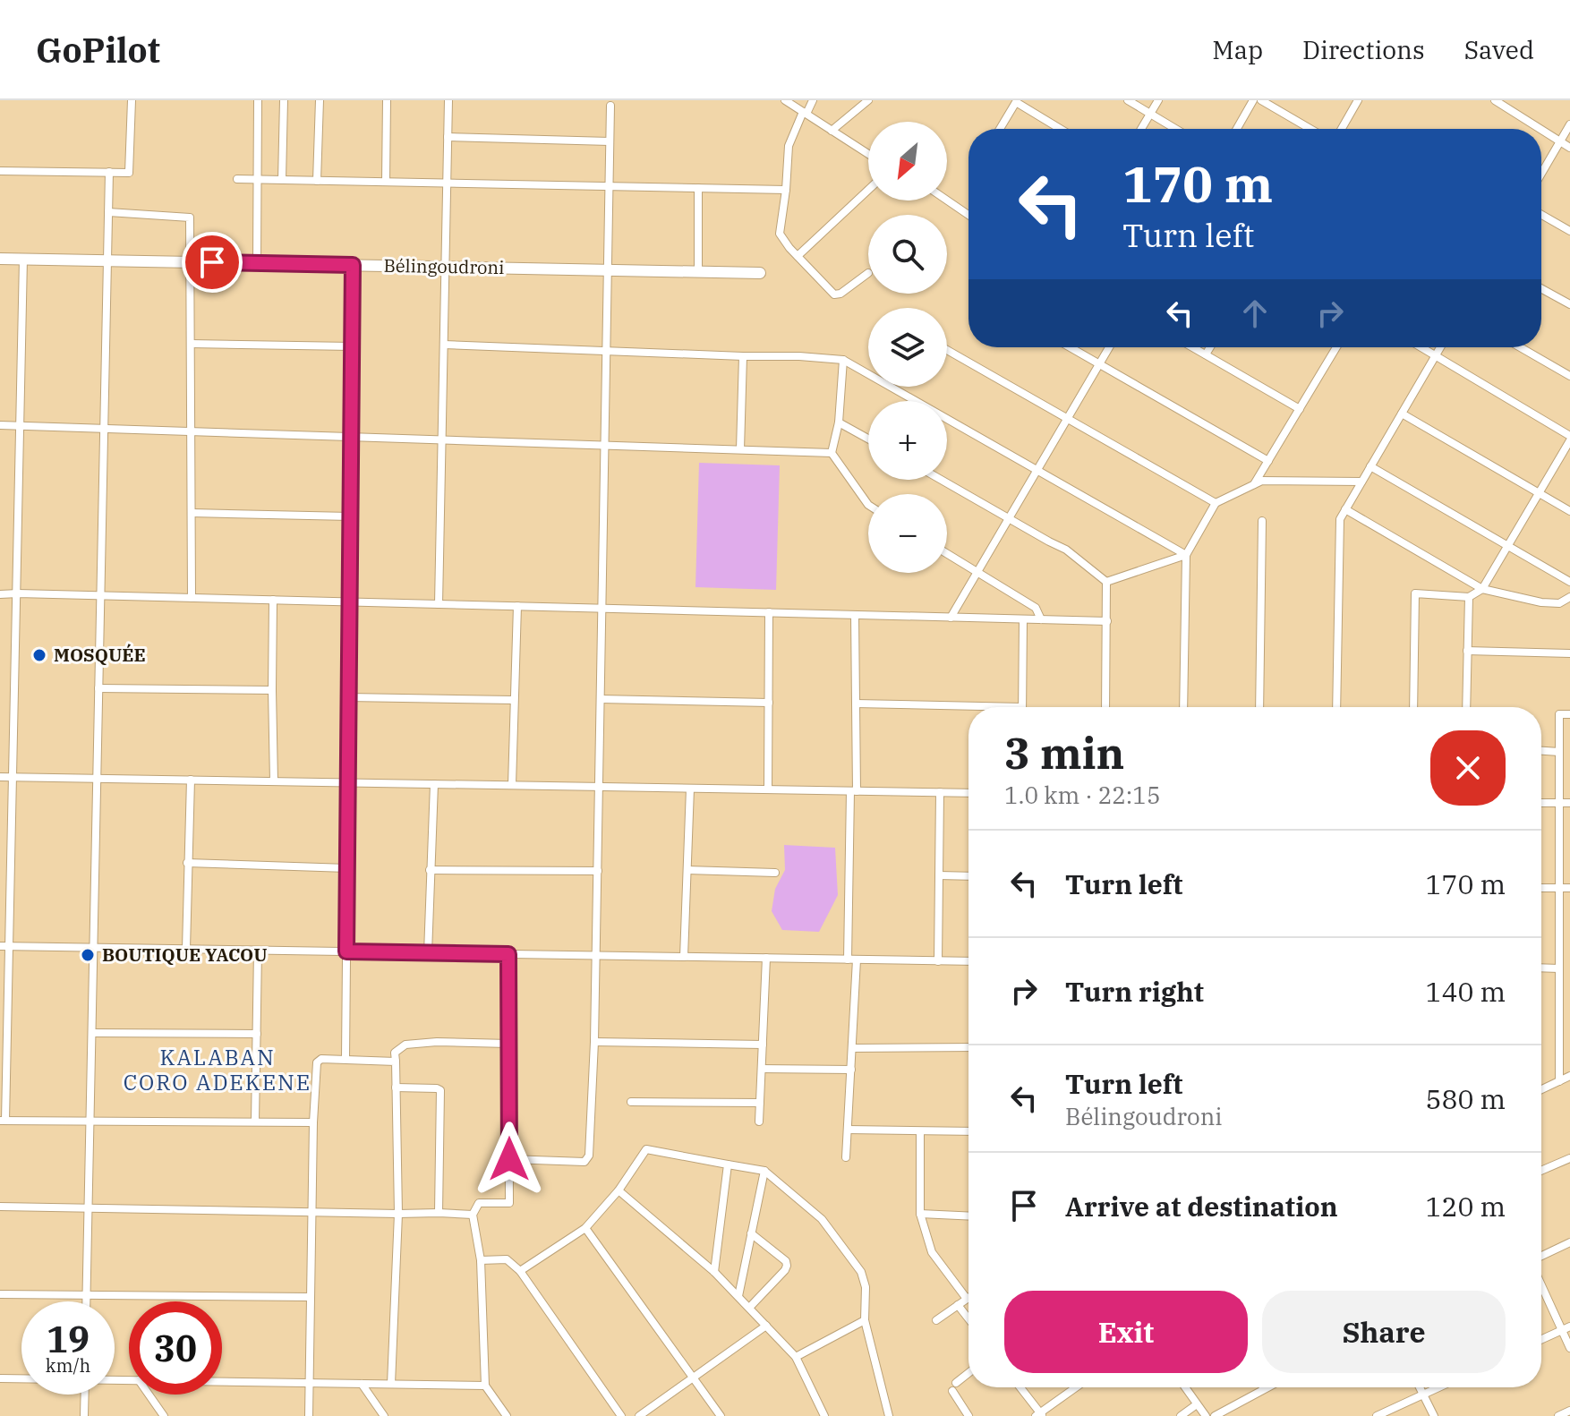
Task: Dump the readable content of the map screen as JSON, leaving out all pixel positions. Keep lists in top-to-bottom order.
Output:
{
  "streets": {
    "street": ["Bélingoudroni"]
  },
  "districts": ["KALABAN CORO ADEKENE"],
  "places": ["MOSQUÉE", "BOUTIQUE YACOU"],
  "north": "bottom left",
  "page": {
    "header": "GoPilot",
    "nav": ["Map", "Directions", "Saved"],
    "map_buttons": ["+", "−"],
    "turn": ["170 m", "Turn left"],
    "heading": ["3 min", "1.0 km · 22:15"],
    "list": [
      {
        "name": "Turn left",
        "value": "170 m"
      },
      {
        "name": "Turn right",
        "value": "140 m"
      },
      {
        "name": "Turn left",
        "note": "Bélingoudroni",
        "value": "580 m"
      },
      {
        "name": "Arrive at destination",
        "value": "120 m"
      }
    ],
    "buttons": ["Exit", "Share"],
    "speed": "19 km/h",
    "limit": "30"
  }
}
